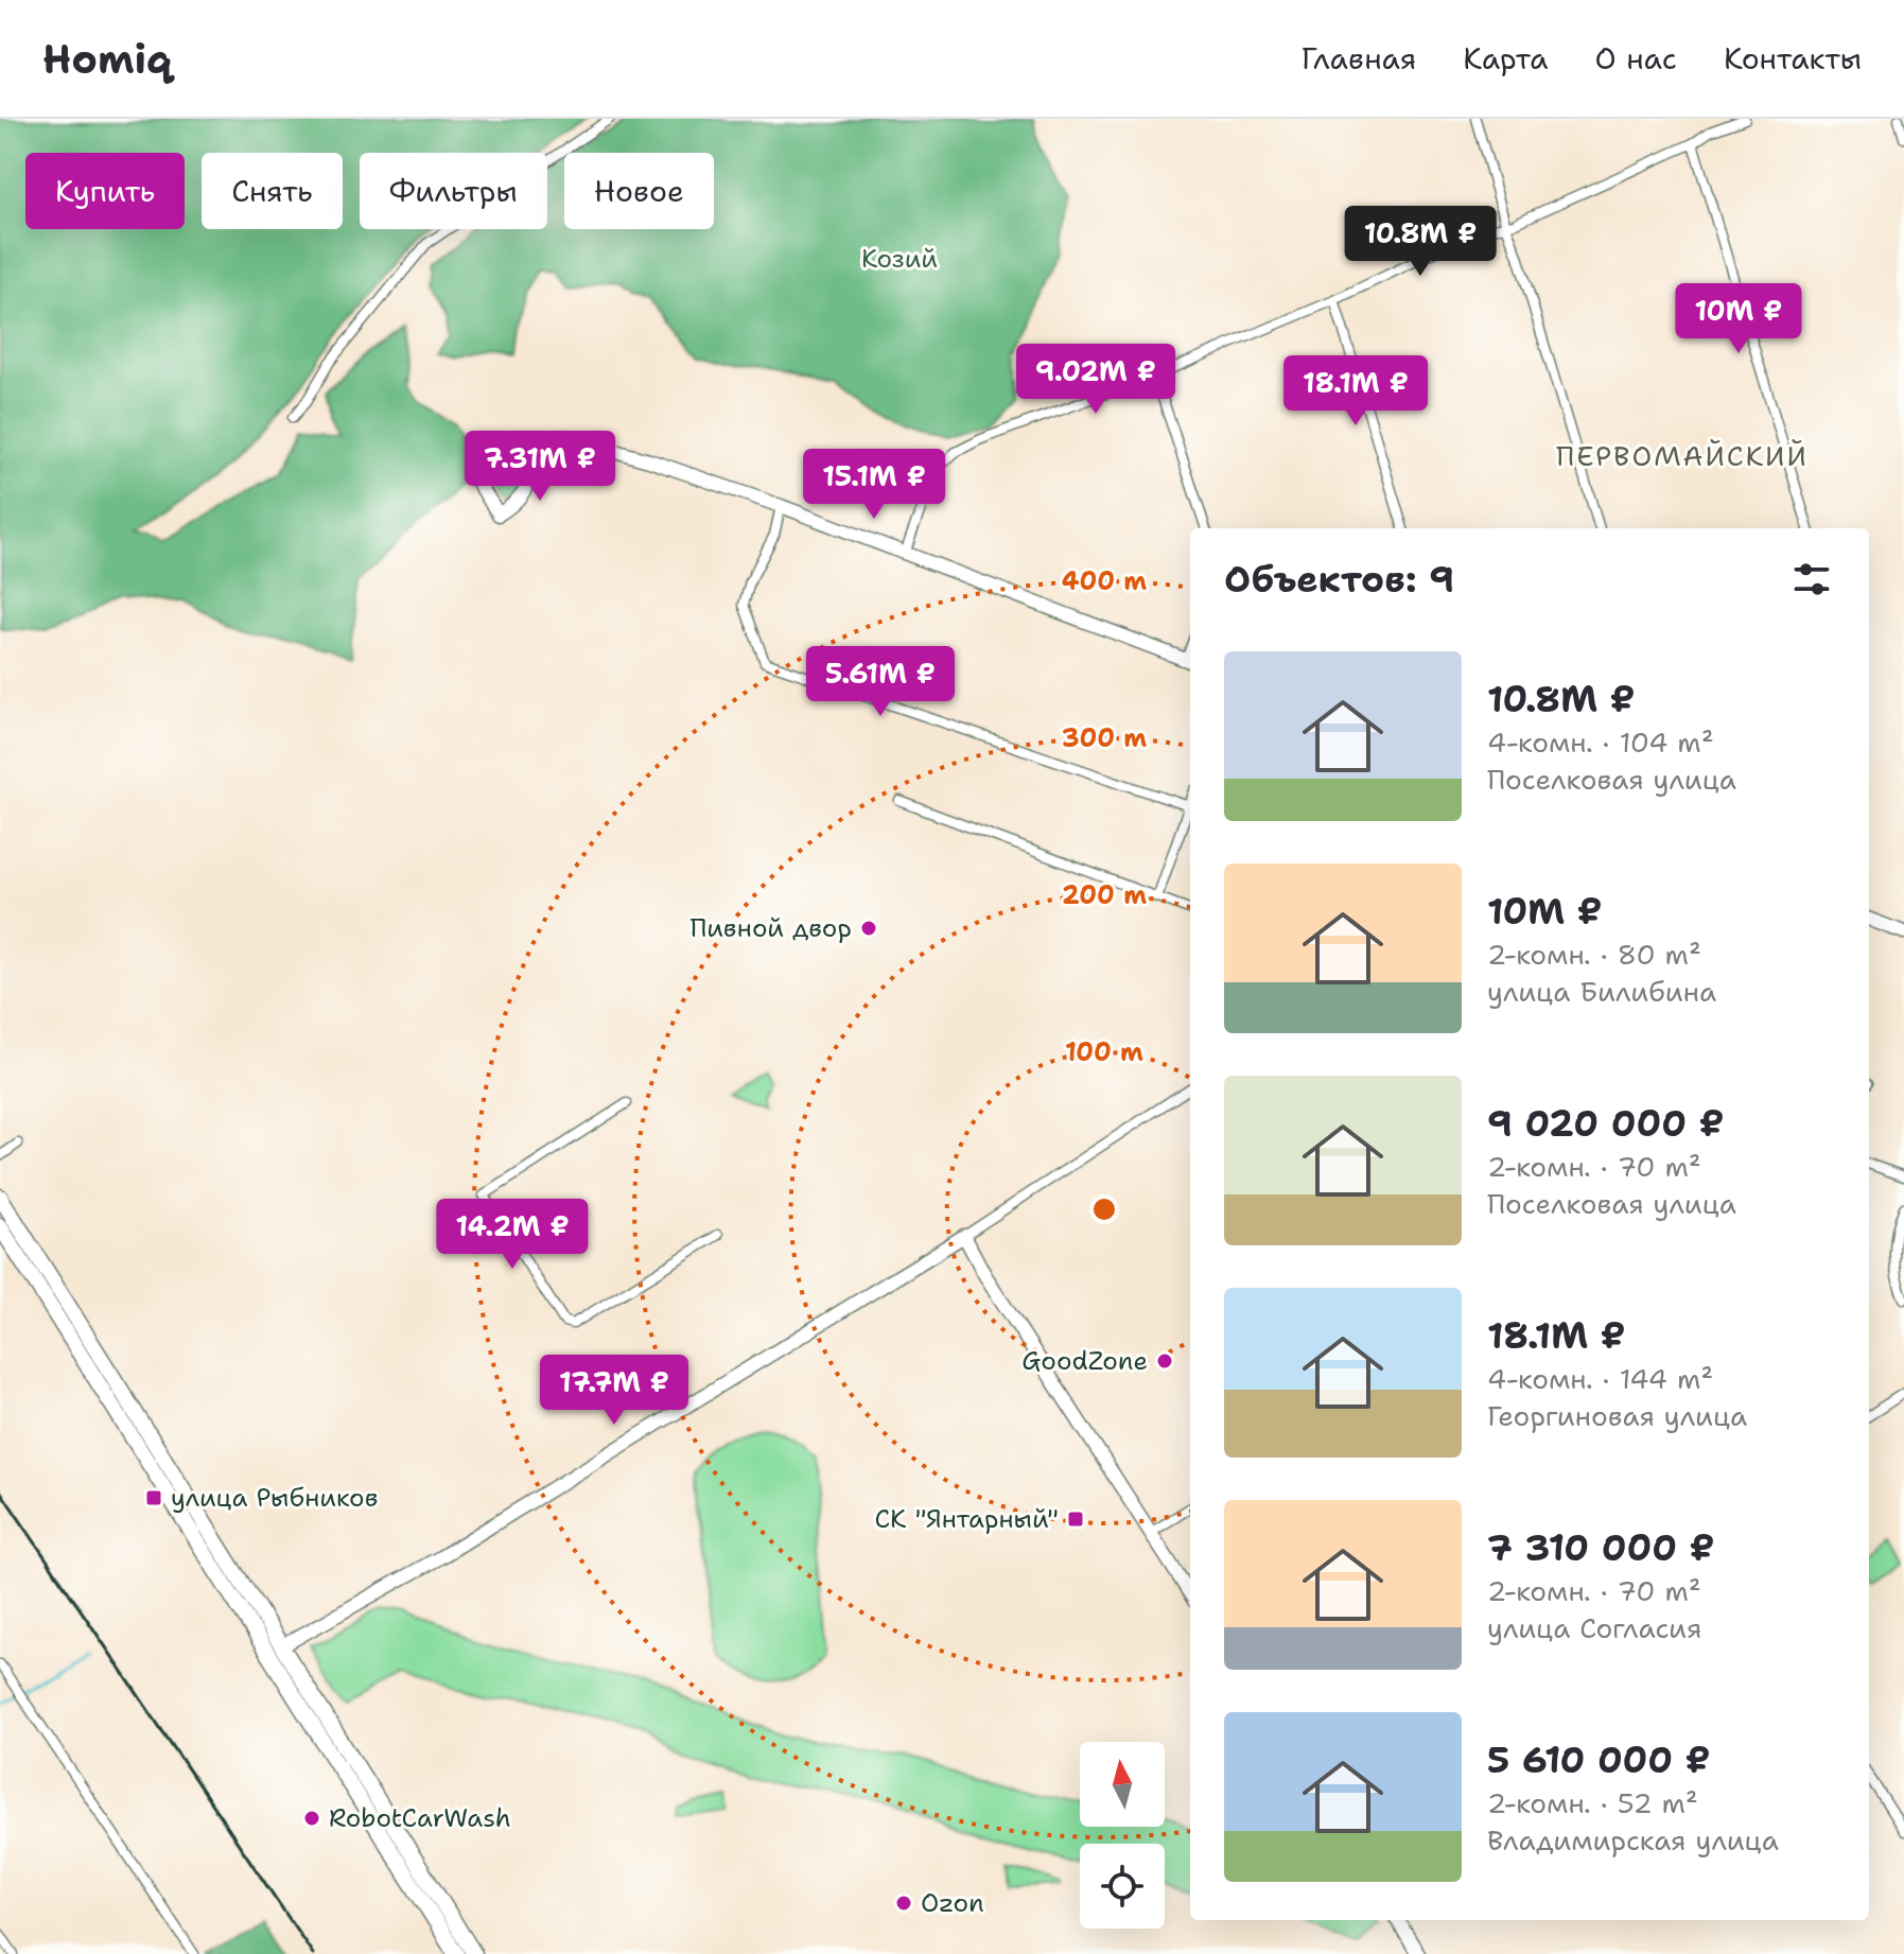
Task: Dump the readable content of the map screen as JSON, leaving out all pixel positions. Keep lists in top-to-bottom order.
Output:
{
  "districts": ["ПЕРВОМАЙСКИЙ"],
  "parks": ["Козий"],
  "places": {
    "other": [
      "Пивной двор",
      "GoodZone",
      "RobotCarWash",
      "Ozon"
    ],
    "transit": ["улица Рыбников", "СК \"Янтарный\""]
  },
  "north": "top",
  "page": {
    "header": "Homiq",
    "nav": [
      "Главная",
      "Карта",
      "О нас",
      "Контакты"
    ],
    "chip": [
      "Купить",
      "Снять",
      "Фильтры",
      "Новое"
    ],
    "price": [
      "10.8M ₽",
      "10M ₽",
      "9.02M ₽",
      "18.1M ₽",
      "7.31M ₽",
      "15.1M ₽",
      "5.61M ₽",
      "14.2M ₽",
      "17.7M ₽"
    ],
    "heading": "Объектов: 9",
    "list": [
      {
        "name": "10.8M ₽",
        "note": "4-комн. · 104 m² · Поселковая улица"
      },
      {
        "name": "10M ₽",
        "note": "2-комн. · 80 m² · улица Билибина"
      },
      {
        "name": "9 020 000 ₽",
        "note": "2-комн. · 70 m² · Поселковая улица"
      },
      {
        "name": "18.1M ₽",
        "note": "4-комн. · 144 m² · Георгиновая улица"
      },
      {
        "name": "7 310 000 ₽",
        "note": "2-комн. · 70 m² · улица Согласия"
      },
      {
        "name": "5 610 000 ₽",
        "note": "2-комн. · 52 m² · Владимирская улица"
      }
    ]
  },
  "rings": [
    "400 m",
    "300 m",
    "200 m",
    "100 m"
  ]
}
